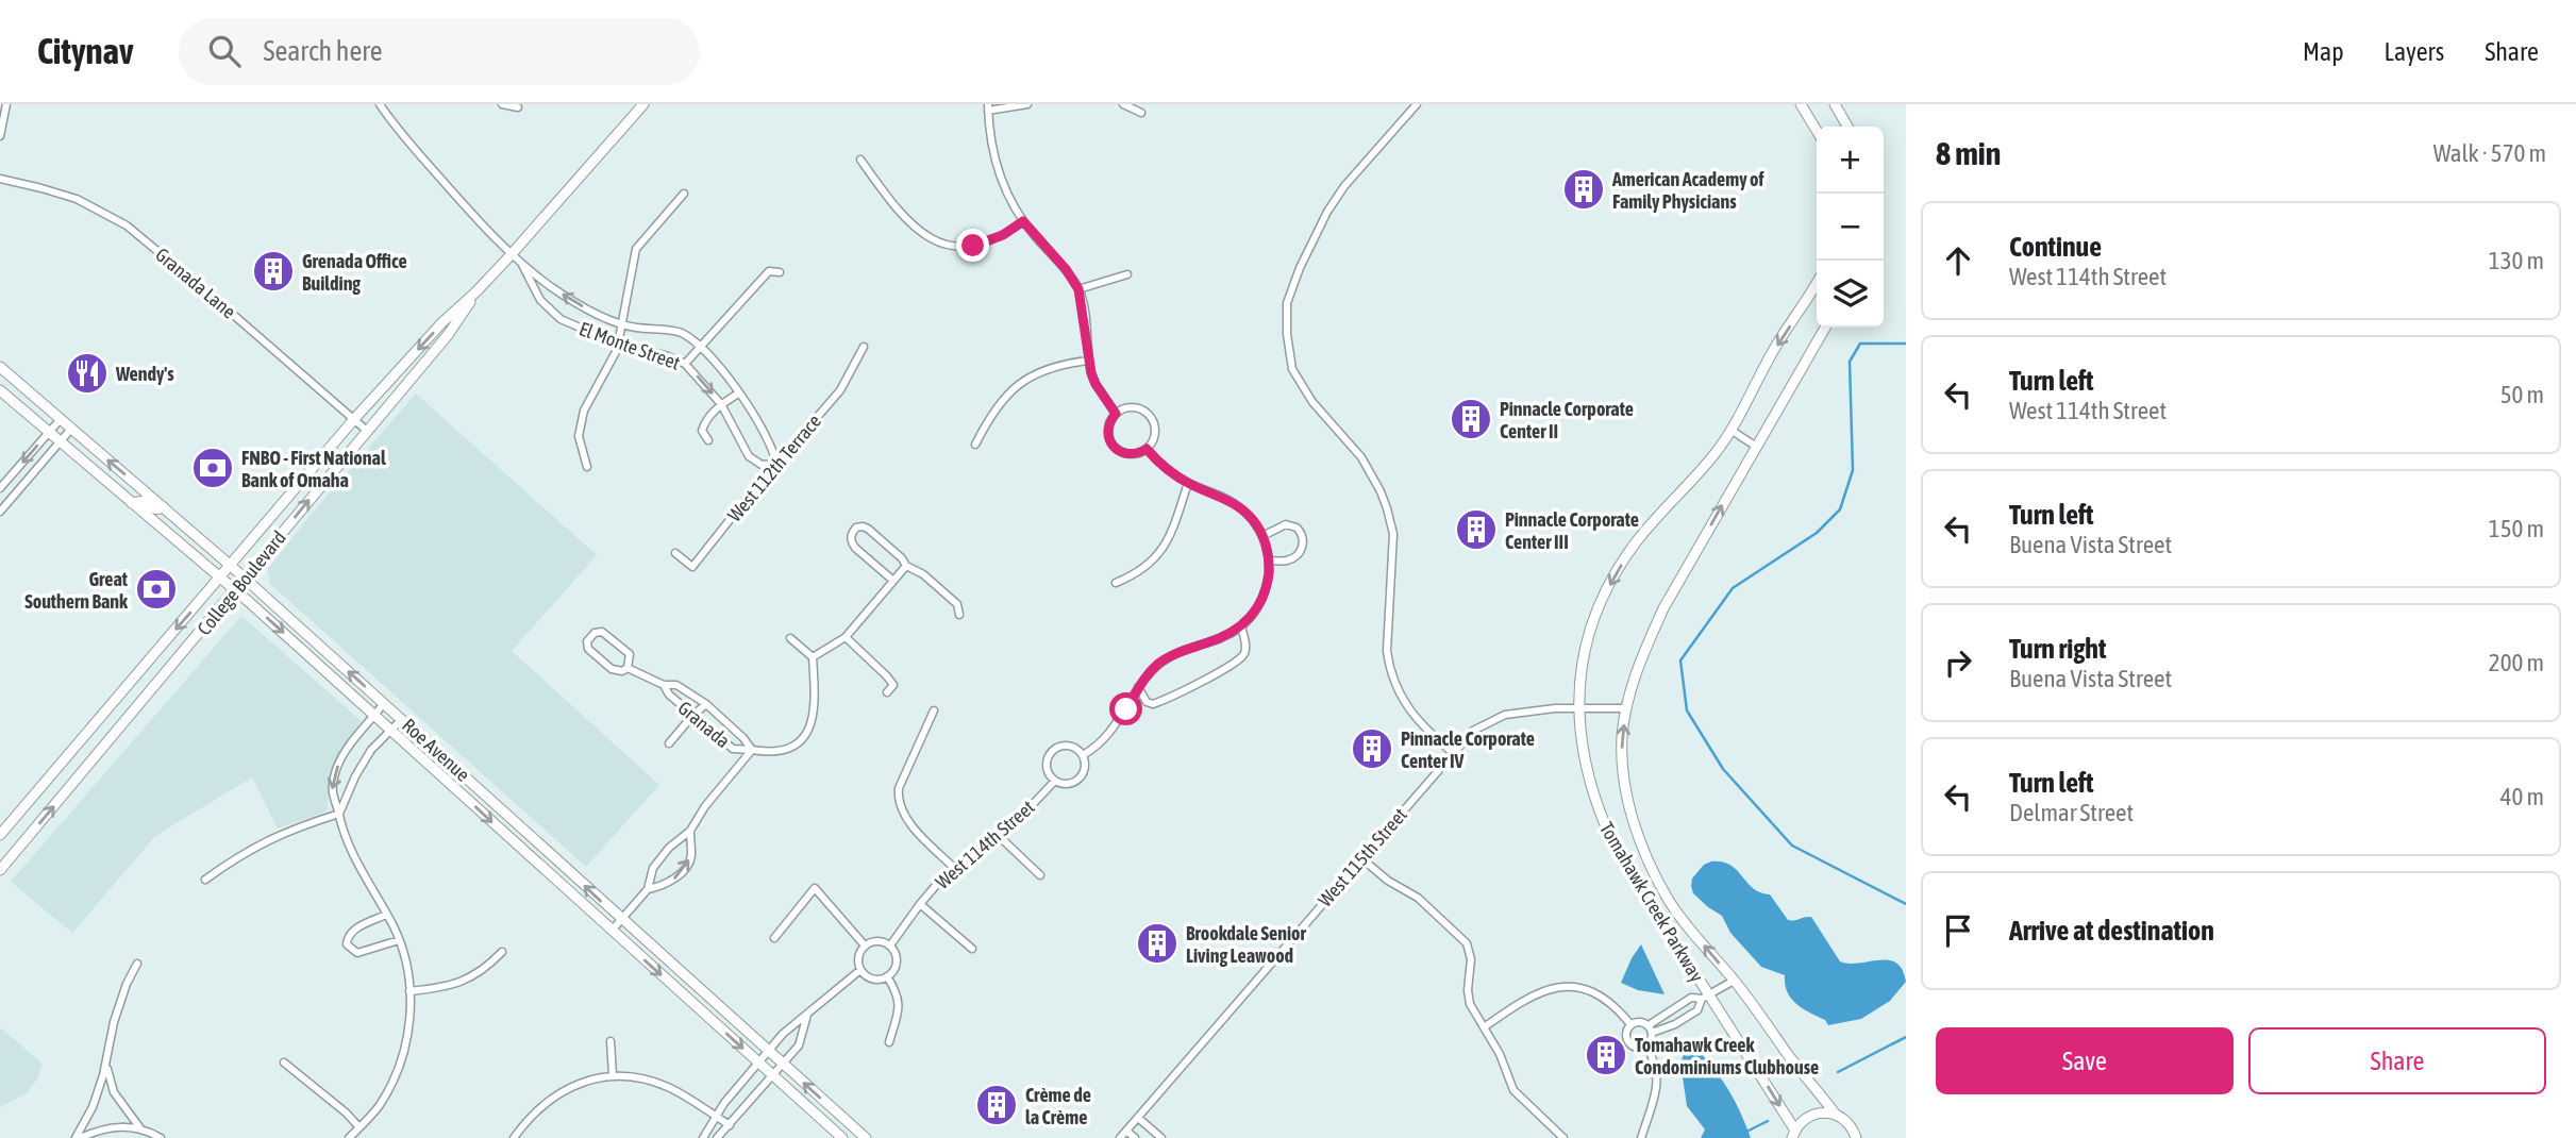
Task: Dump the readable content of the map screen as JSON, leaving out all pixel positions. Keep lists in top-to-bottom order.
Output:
{
  "streets": {
    "main road": ["College Boulevard", "Roe Avenue", "Tomahawk Creek Parkway"],
    "street": [
      "Granada Lane",
      "El Monte Street",
      "West 112th Terrace",
      "Granada",
      "West 114th Street",
      "West 115th Street"
    ]
  },
  "crossings": [
    ["Granada Lane", "College Boulevard"],
    ["El Monte Street", "West 112th Terrace"],
    ["El Monte Street", "College Boulevard"],
    ["College Boulevard", "Roe Avenue"],
    ["West 115th Street", "Tomahawk Creek Parkway"]
  ],
  "places": {
    "building": [
      "American Academy of Family Physicians",
      "Grenada Office Building",
      "Pinnacle Corporate Center II",
      "Pinnacle Corporate Center III",
      "Pinnacle Corporate Center IV",
      "Brookdale Senior Living Leawood",
      "Tomahawk Creek Condominiums Clubhouse",
      "Crème de la Crème"
    ],
    "restaurant": ["Wendy's"],
    "bank": ["FNBO - First National Bank of Omaha", "Great Southern Bank"]
  },
  "page": {
    "header": "Citynav",
    "search": "Search here",
    "nav": ["Map", "Layers", "Share"],
    "heading": ["8 min", "Walk · 570 m"],
    "map_buttons": ["+", "−"],
    "list": [
      ["Continue", "West 114th Street", "130 m"],
      ["Turn left", "West 114th Street", "50 m"],
      ["Turn left", "Buena Vista Street", "150 m"],
      ["Turn right", "Buena Vista Street", "200 m"],
      ["Turn left", "Delmar Street", "40 m"],
      "Arrive at destination"
    ],
    "buttons": ["Save", "Share"]
  }
}
